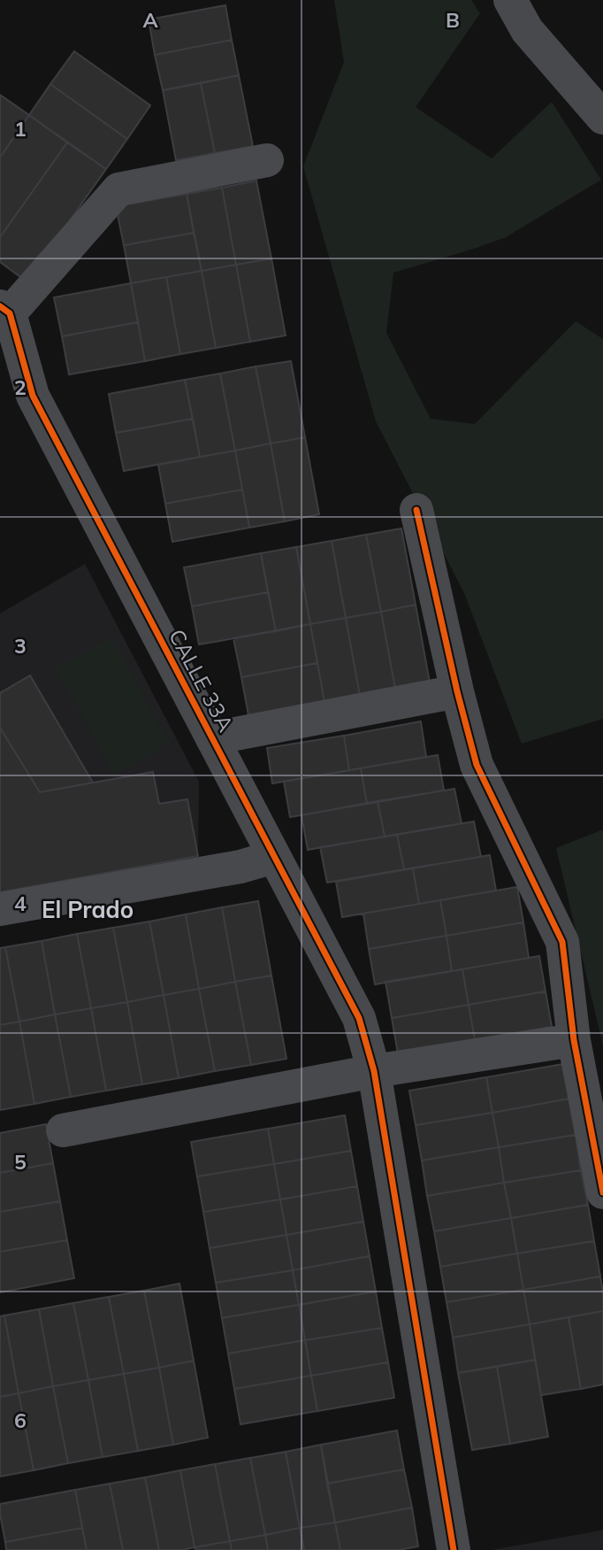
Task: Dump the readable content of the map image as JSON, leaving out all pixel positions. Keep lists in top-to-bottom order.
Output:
{
  "streets": {
    "street": ["CALLE 33A"]
  },
  "districts": ["El Prado"],
  "grid": {
    "columns": ["A", "B"],
    "rows": [
      "1",
      "2",
      "3",
      "4",
      "5",
      "6"
    ]
  }
}
